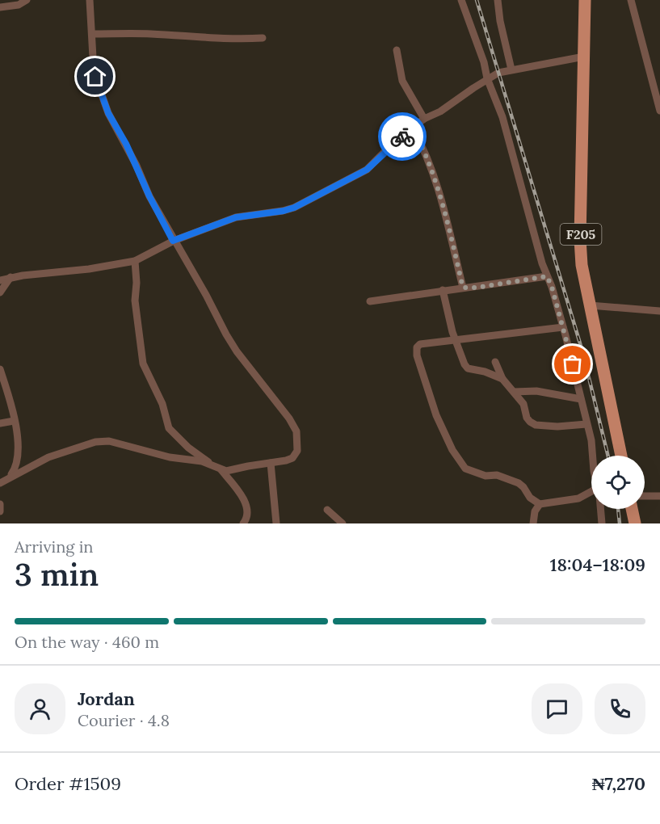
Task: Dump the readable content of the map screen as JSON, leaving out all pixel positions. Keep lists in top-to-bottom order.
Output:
{
  "streets": {
    "main road": ["F205"]
  },
  "page": {
    "heading": ["3 min", "Arriving in", "18:04–18:09"],
    "panel": [
      "Jordan",
      "Courier · 4.8",
      "Order #1509",
      "₦7,270"
    ],
    "bar": "On the way · 460 m"
  }
}
